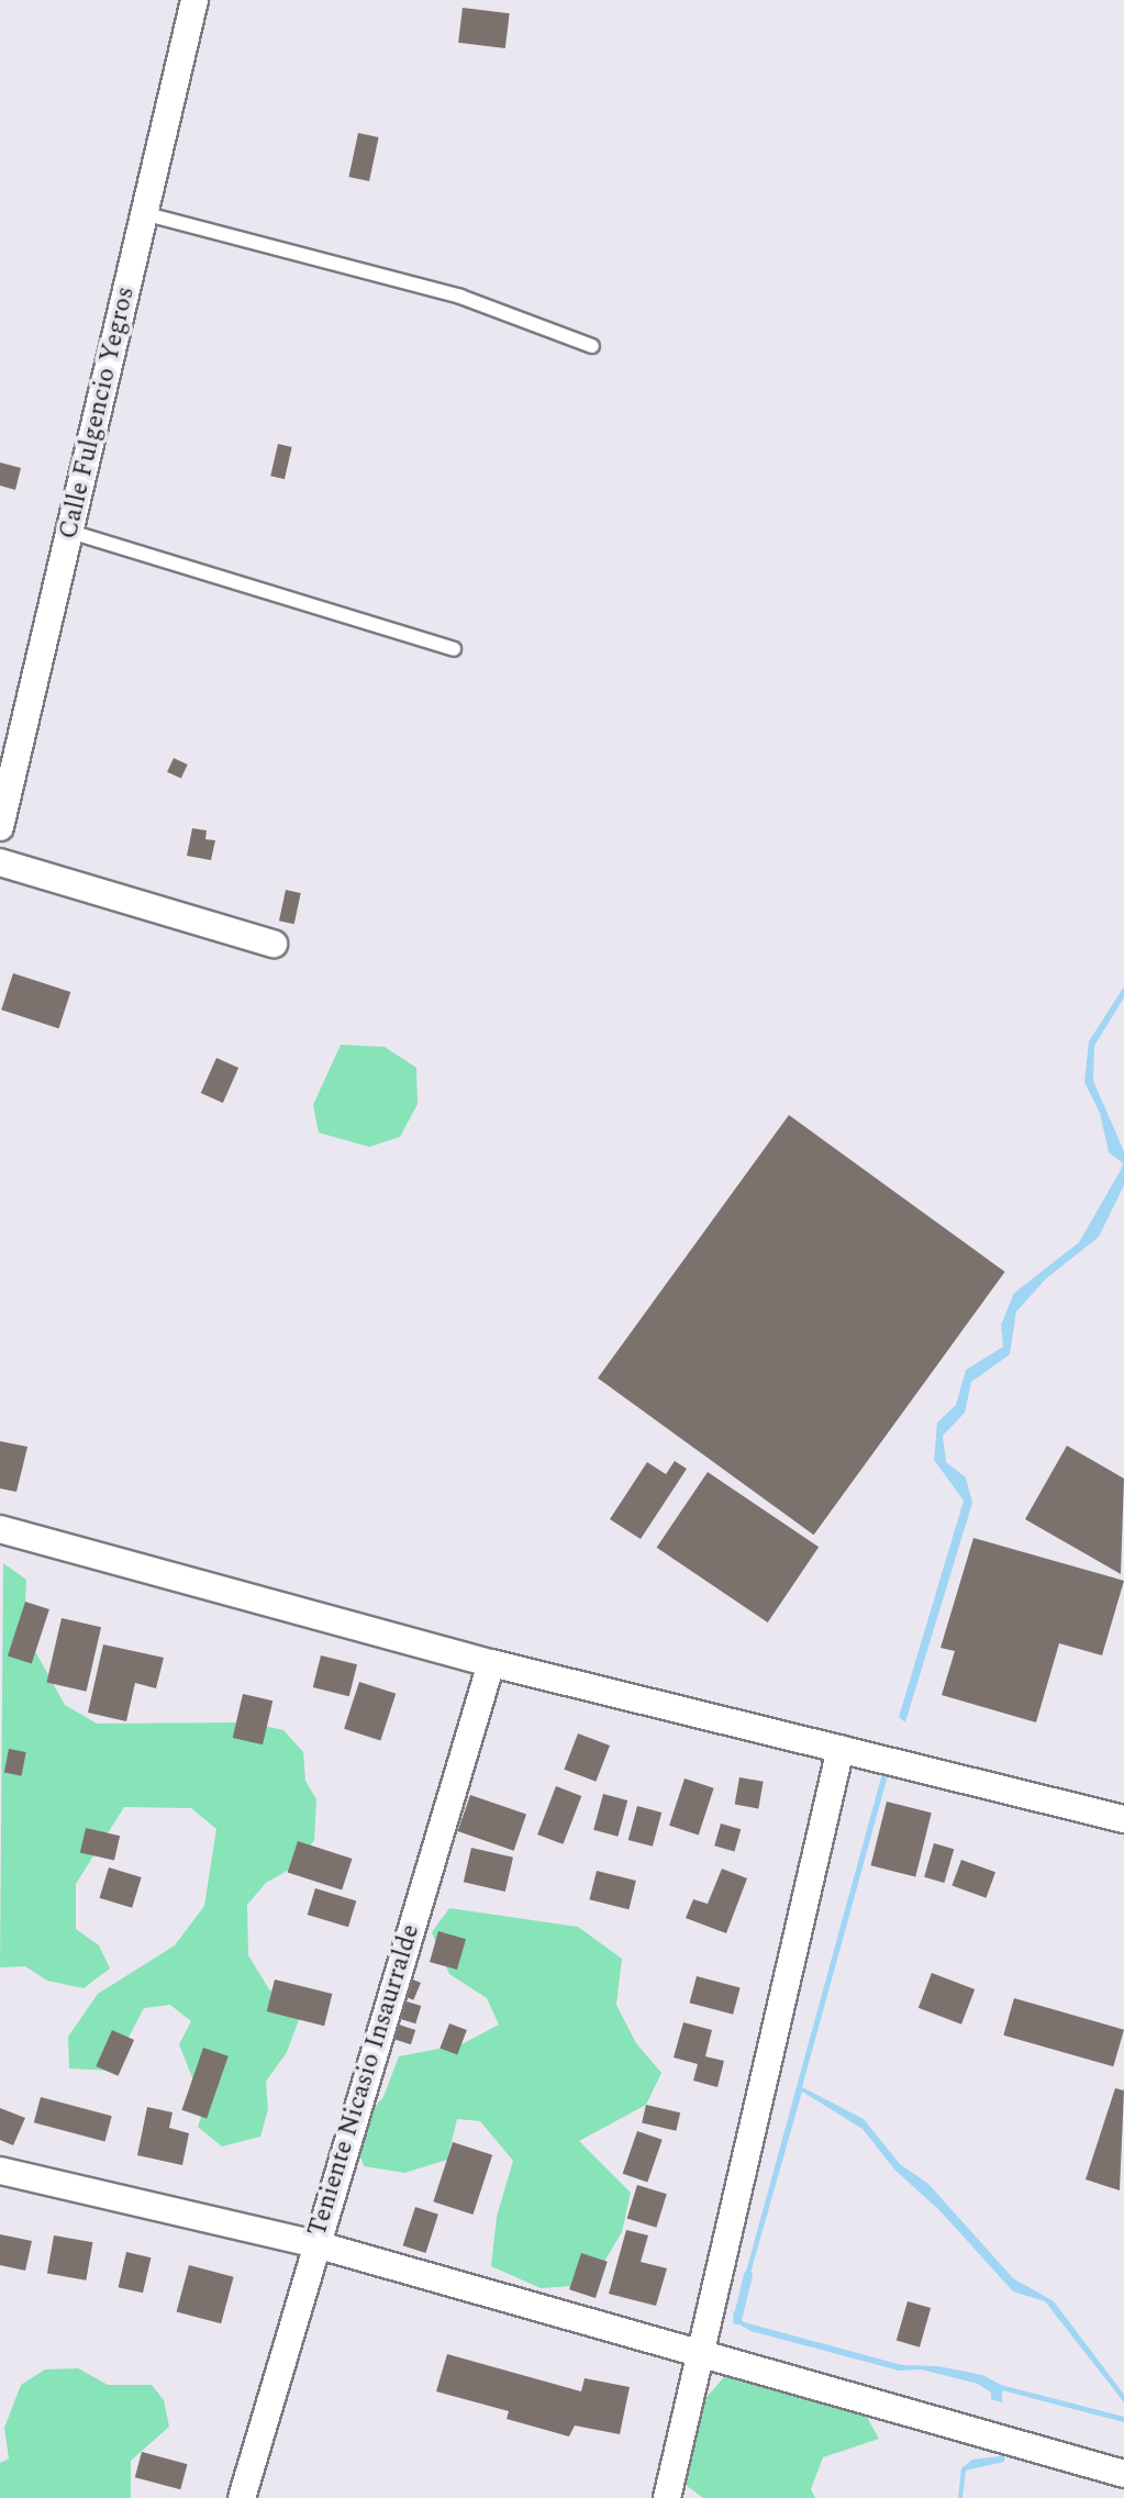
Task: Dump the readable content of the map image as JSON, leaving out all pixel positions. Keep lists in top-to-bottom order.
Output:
{
  "streets": {
    "street": ["Calle Fulgencio Yegros", "Teniente Nicasio Insaurralde"]
  }
}
